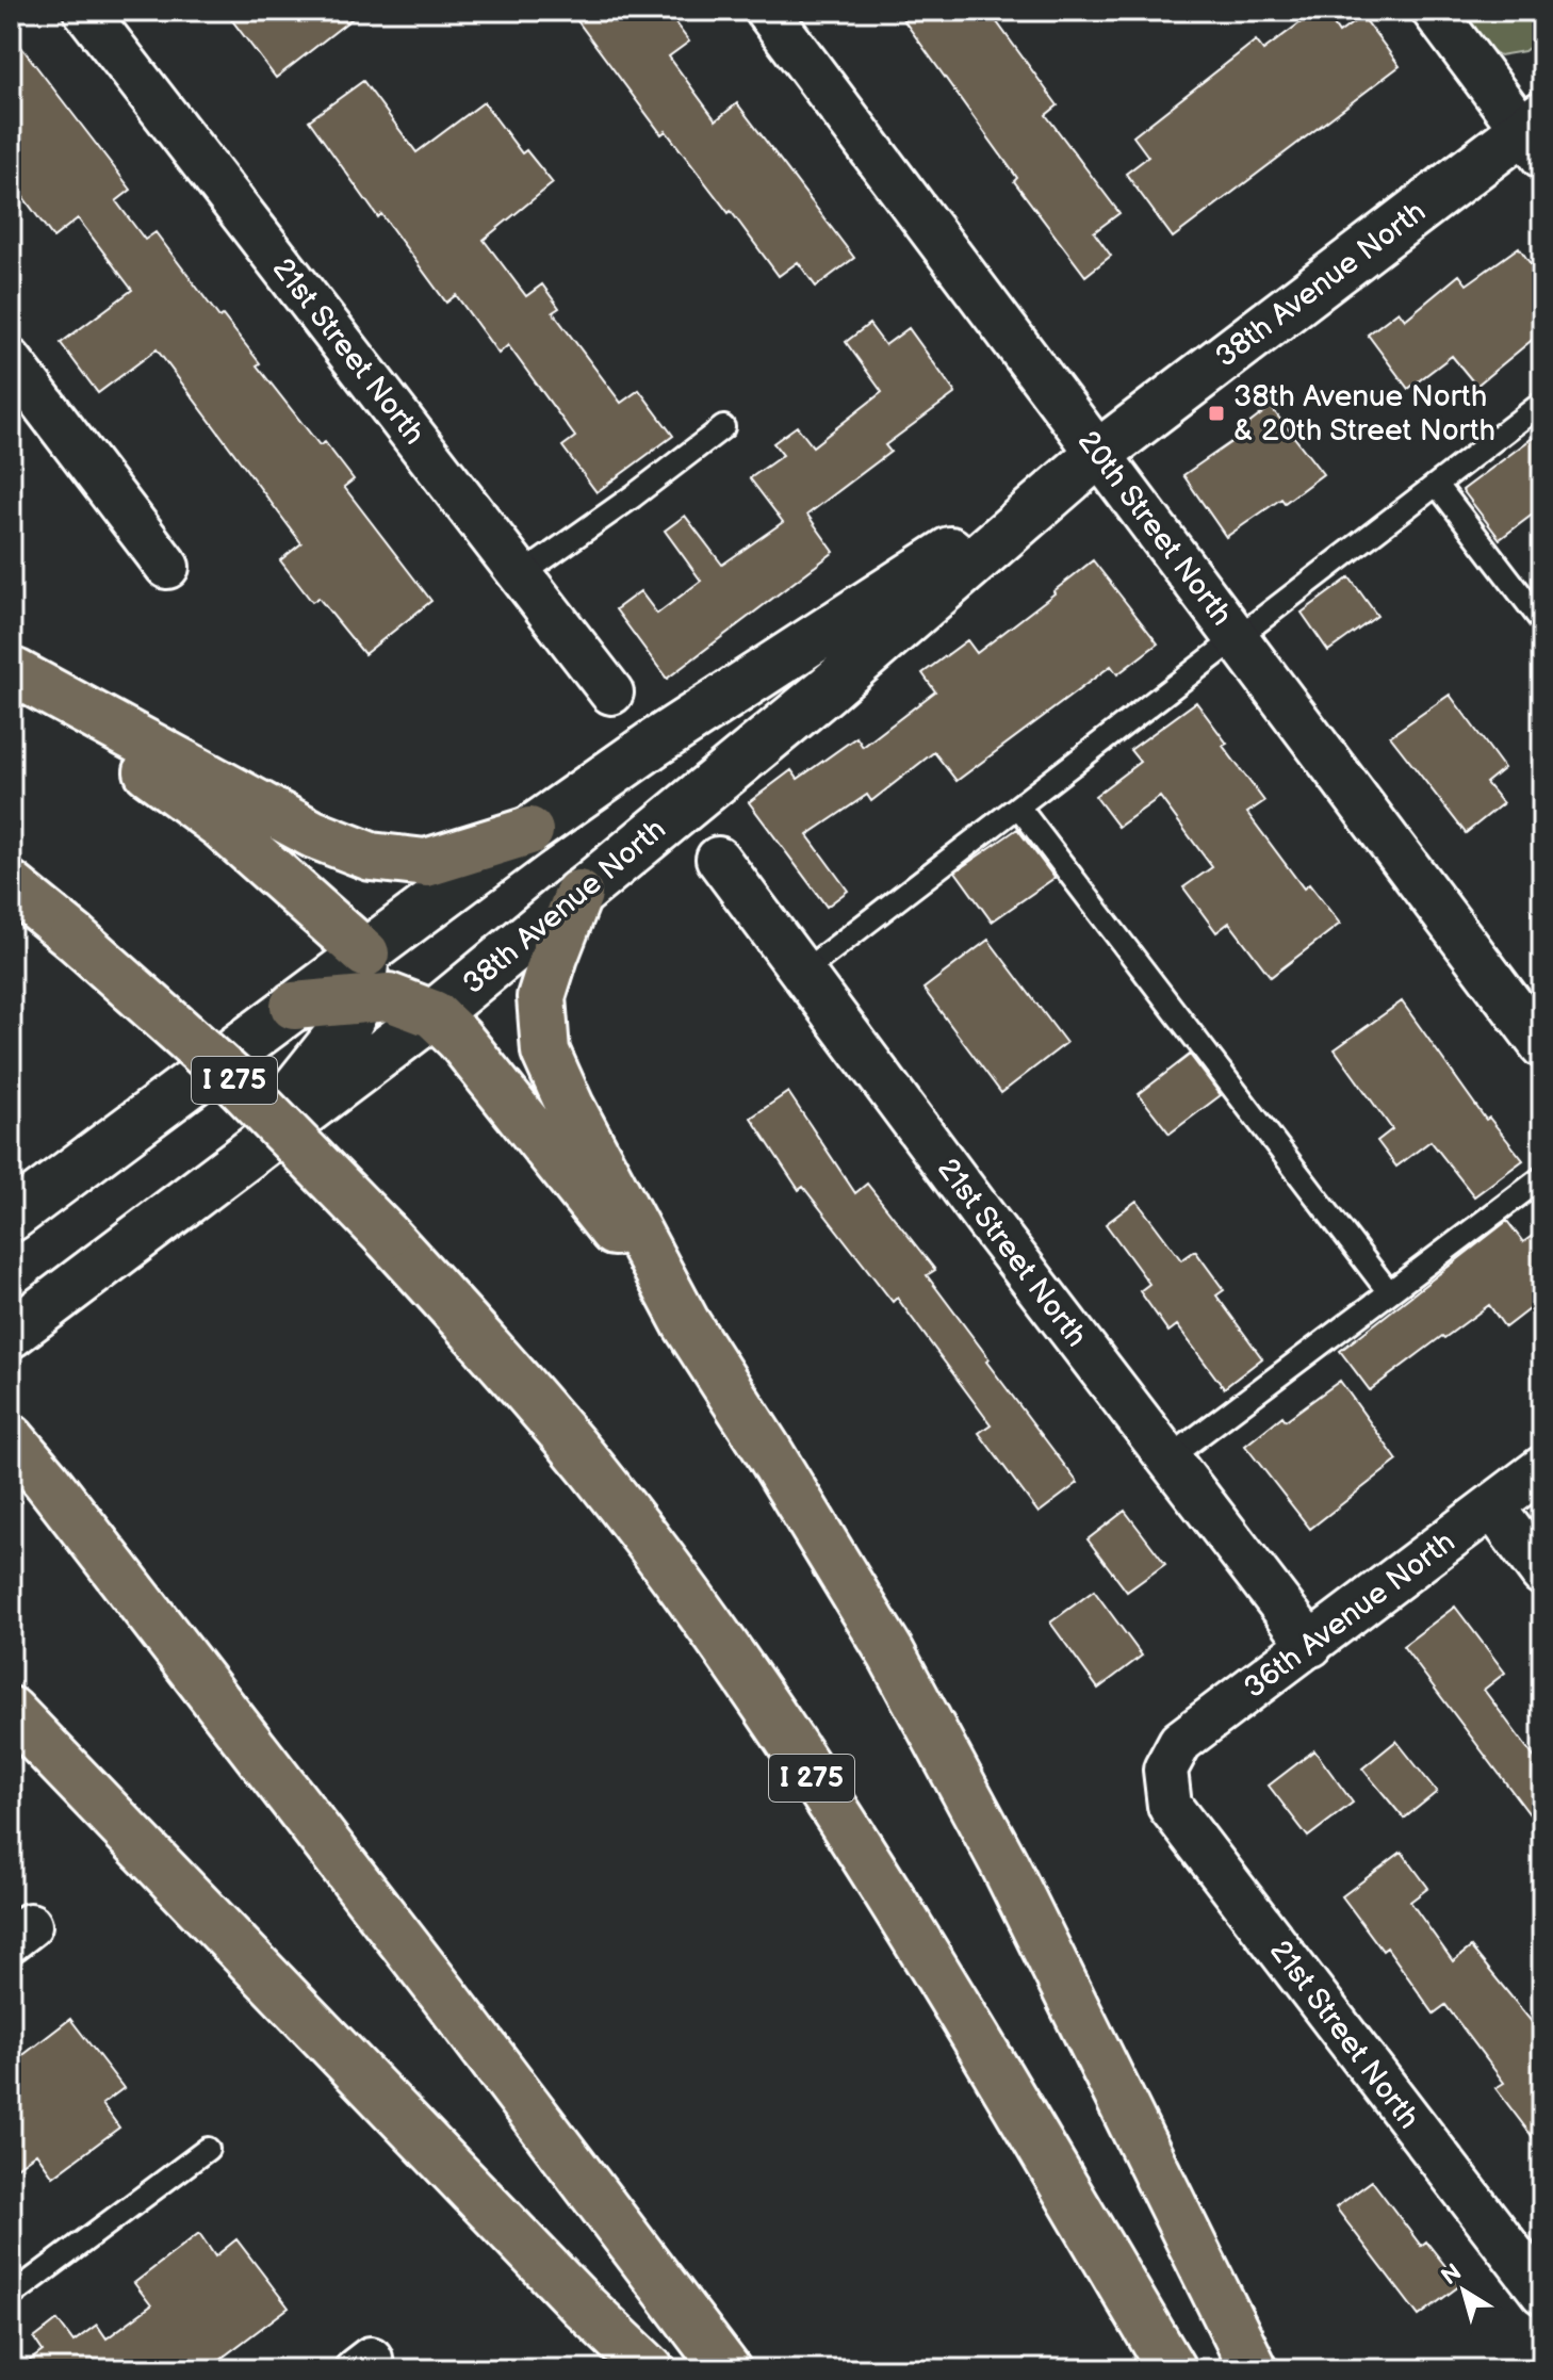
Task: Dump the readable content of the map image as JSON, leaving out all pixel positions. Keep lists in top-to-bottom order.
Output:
{
  "streets": {
    "highway": ["I 275"],
    "main road": ["38th Avenue North"],
    "street": ["21st Street North", "20th Street North", "36th Avenue North"]
  },
  "crossings": [
    ["38th Avenue North", "20th Street North"],
    ["21st Street North", "36th Avenue North"]
  ],
  "places": {
    "transit": ["38th Avenue North & 20th Street North"]
  },
  "north": "top left"
}
